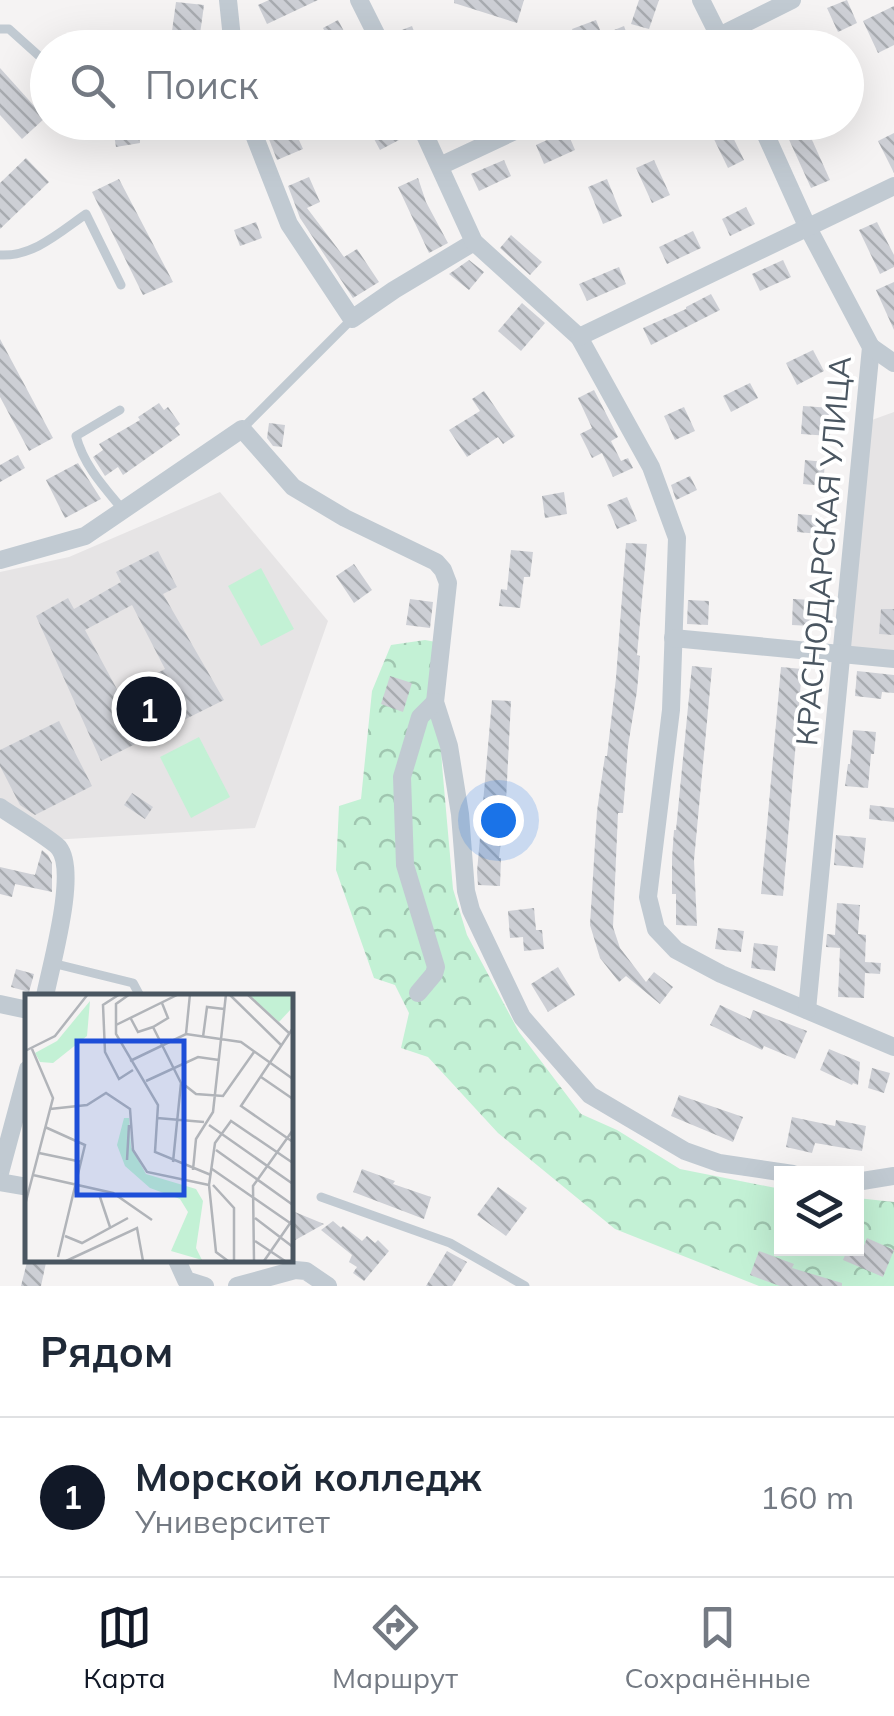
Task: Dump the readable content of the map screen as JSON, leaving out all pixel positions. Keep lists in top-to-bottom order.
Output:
{
  "streets": {
    "street": ["КРАСНОДАРСКАЯ УЛИЦА"]
  },
  "page": {
    "search": "Поиск",
    "pins": "1",
    "heading": "Рядом",
    "list": [
      {
        "mark": "1",
        "name": "Морской колледж",
        "note": "Университет",
        "value": "160 m"
      }
    ],
    "nav": ["Карта", "Маршрут", "Сохранённые"]
  }
}
